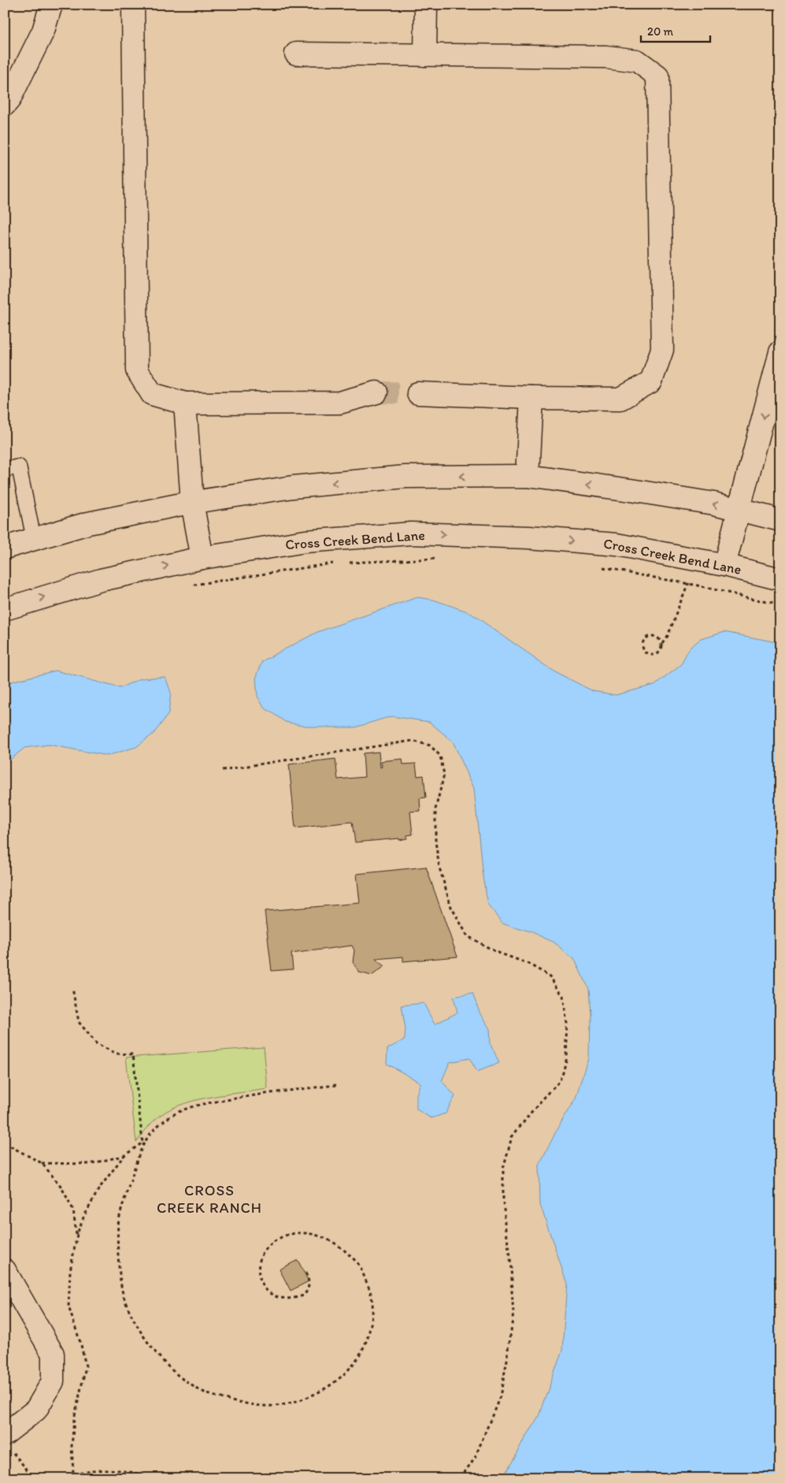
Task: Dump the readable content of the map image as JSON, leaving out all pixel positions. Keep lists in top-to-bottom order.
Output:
{
  "streets": {
    "street": ["Cross Creek Bend Lane"]
  },
  "districts": ["CROSS CREEK RANCH"],
  "scale_bar": "20 m"
}
